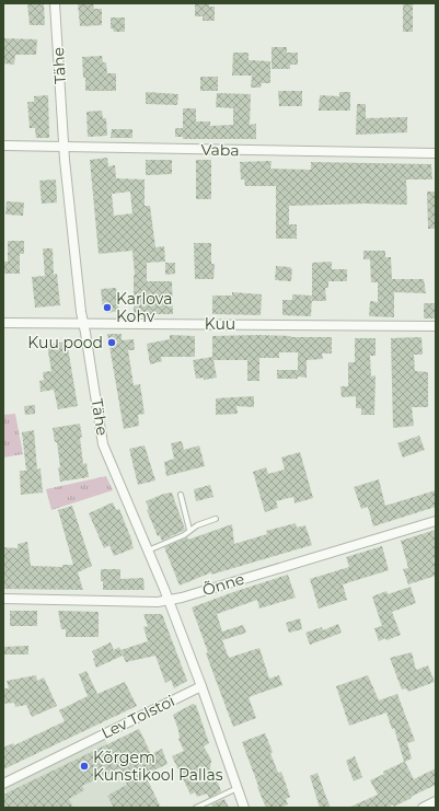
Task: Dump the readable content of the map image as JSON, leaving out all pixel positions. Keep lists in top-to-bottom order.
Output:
{
  "streets": {
    "street": [
      "Tähe",
      "Vaba",
      "Kuu",
      "Õnne",
      "Lev Tolstoi"
    ]
  },
  "crossings": [
    ["Tähe", "Vaba"],
    ["Tähe", "Kuu"],
    ["Tähe", "Õnne"],
    ["Tähe", "Lev Tolstoi"]
  ],
  "places": ["Karlova Kohv", "Kuu pood", "Kõrgem Kunstikool Pallas"]
}
